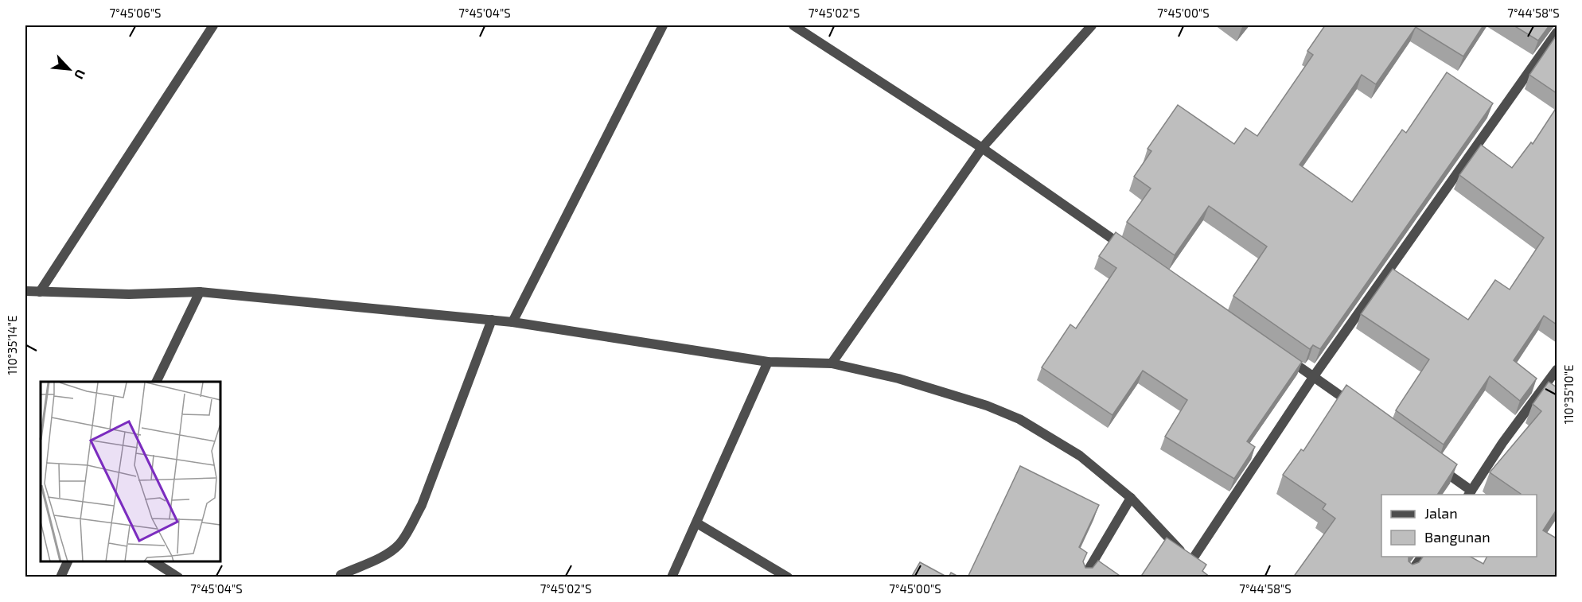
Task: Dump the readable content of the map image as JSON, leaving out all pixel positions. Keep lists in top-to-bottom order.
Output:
{
  "legend": ["Jalan", "Bangunan"],
  "north": "bottom right",
  "coordinates": [
    "7°45'06\"S",
    "7°45'04\"S",
    "7°45'02\"S",
    "7°45'00\"S",
    "7°44'58\"S",
    "110°35'14\"E",
    "110°35'10\"E"
  ]
}
